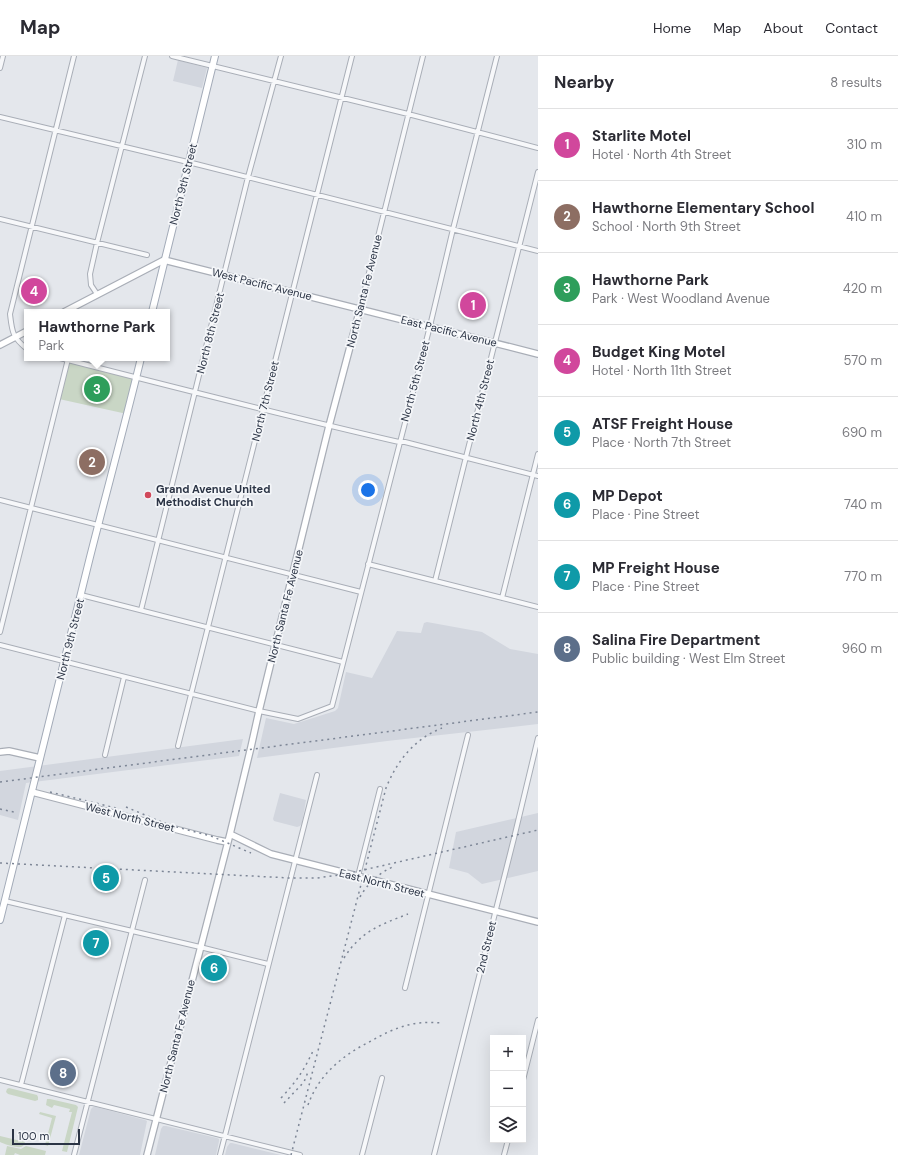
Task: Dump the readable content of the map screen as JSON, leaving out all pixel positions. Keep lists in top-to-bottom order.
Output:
{
  "streets": {
    "main road": [
      "North 9th Street",
      "West Pacific Avenue",
      "North Santa Fe Avenue",
      "East Pacific Avenue",
      "West North Street",
      "East North Street"
    ],
    "street": [
      "North 8th Street",
      "North 5th Street",
      "North 4th Street",
      "North 7th Street",
      "2nd Street"
    ]
  },
  "crossings": [
    ["North 9th Street", "West Pacific Avenue"],
    ["North 9th Street", "West North Street"],
    ["West Pacific Avenue", "North Santa Fe Avenue"],
    ["West Pacific Avenue", "East Pacific Avenue"],
    ["West Pacific Avenue", "North 8th Street"],
    ["West Pacific Avenue", "North 7th Street"],
    ["North Santa Fe Avenue", "East Pacific Avenue"],
    ["North Santa Fe Avenue", "North 5th Street"],
    ["North Santa Fe Avenue", "West North Street"],
    ["North Santa Fe Avenue", "East North Street"],
    ["East Pacific Avenue", "North 5th Street"],
    ["East Pacific Avenue", "North 4th Street"],
    ["East North Street", "2nd Street"]
  ],
  "places": ["Grand Avenue United Methodist Church"],
  "scale_bar": "100 m",
  "page": {
    "header": "Map",
    "nav": [
      "Home",
      "Map",
      "About",
      "Contact"
    ],
    "heading": ["Nearby", "8 results"],
    "list": [
      {
        "mark": "1",
        "name": "Starlite Motel",
        "note": "Hotel · North 4th Street",
        "value": "310 m"
      },
      {
        "mark": "2",
        "name": "Hawthorne Elementary School",
        "note": "School · North 9th Street",
        "value": "410 m"
      },
      {
        "mark": "3",
        "name": "Hawthorne Park",
        "note": "Park · West Woodland Avenue",
        "value": "420 m"
      },
      {
        "mark": "4",
        "name": "Budget King Motel",
        "note": "Hotel · North 11th Street",
        "value": "570 m"
      },
      {
        "mark": "5",
        "name": "ATSF Freight House",
        "note": "Place · North 7th Street",
        "value": "690 m"
      },
      {
        "mark": "6",
        "name": "MP Depot",
        "note": "Place · Pine Street",
        "value": "740 m"
      },
      {
        "mark": "7",
        "name": "MP Freight House",
        "note": "Place · Pine Street",
        "value": "770 m"
      },
      {
        "mark": "8",
        "name": "Salina Fire Department",
        "note": "Public building · West Elm Street",
        "value": "960 m"
      }
    ],
    "pins": [
      "4",
      "1",
      "3",
      "2",
      "5",
      "7",
      "6",
      "8"
    ],
    "popup": ["Hawthorne Park", "Park"],
    "map_buttons": ["+", "−"],
    "scale": "100 m"
  }
}
